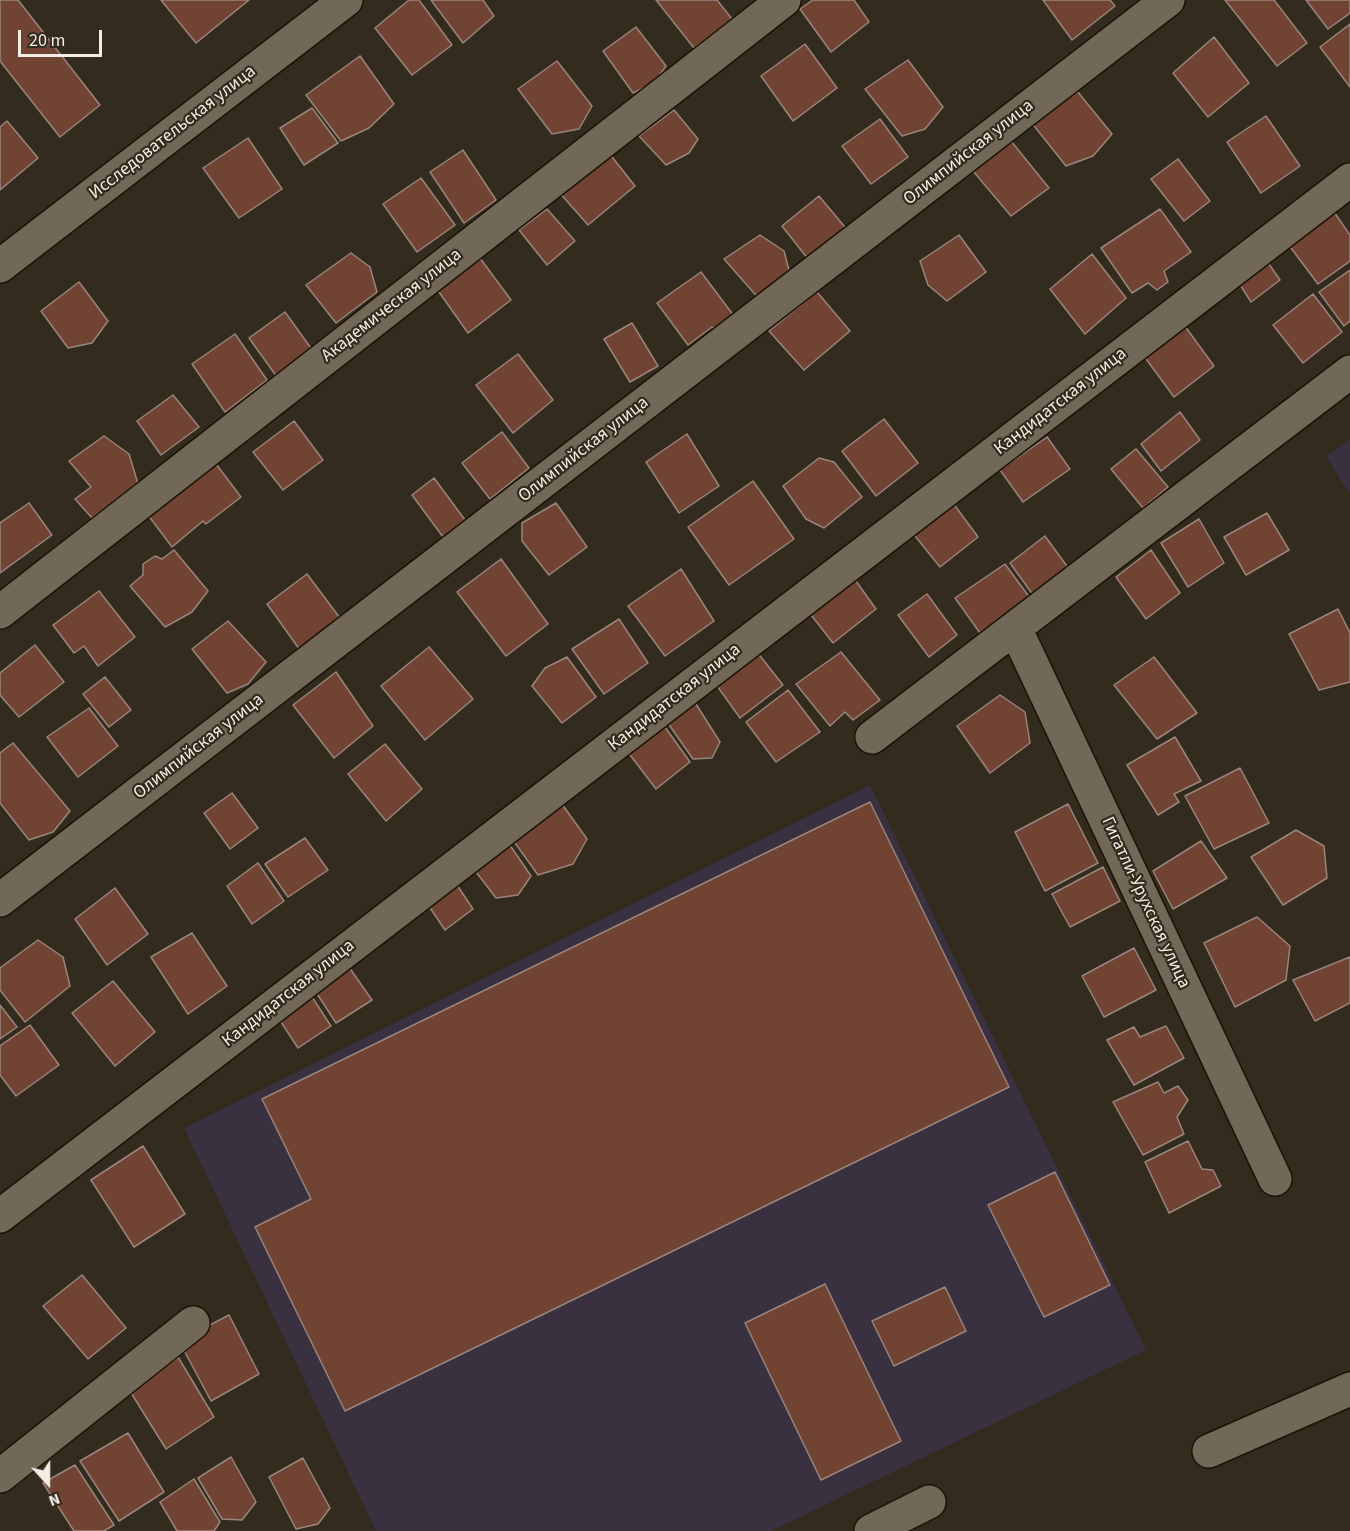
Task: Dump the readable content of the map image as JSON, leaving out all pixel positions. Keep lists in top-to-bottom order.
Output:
{
  "streets": {
    "street": [
      "Исследовательская улица",
      "Олимпийская улица",
      "Академическая улица",
      "Кандидатская улица",
      "Гигатли-Урухская улица"
    ]
  },
  "scale_bar": "20 m",
  "north": "bottom"
}
